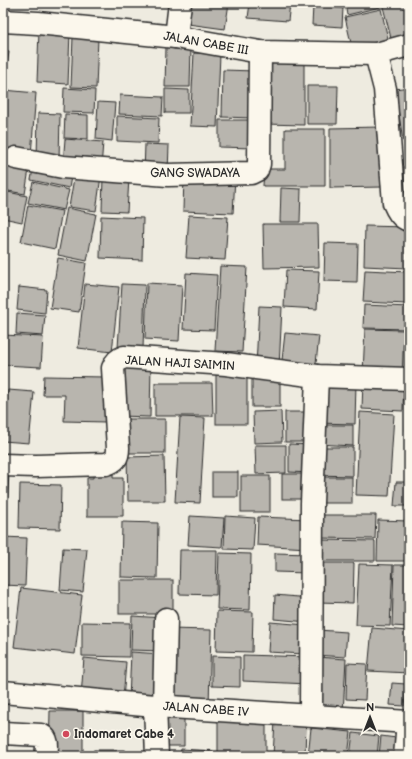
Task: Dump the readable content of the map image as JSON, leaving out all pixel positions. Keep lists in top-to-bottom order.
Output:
{
  "streets": {
    "street": [
      "JALAN CABE III",
      "GANG SWADAYA",
      "JALAN HAJI SAIMIN",
      "JALAN CABE IV"
    ]
  },
  "crossings": [
    ["JALAN CABE III", "GANG SWADAYA"]
  ],
  "places": ["Indomaret Cabe 4"],
  "north": "top"
}
